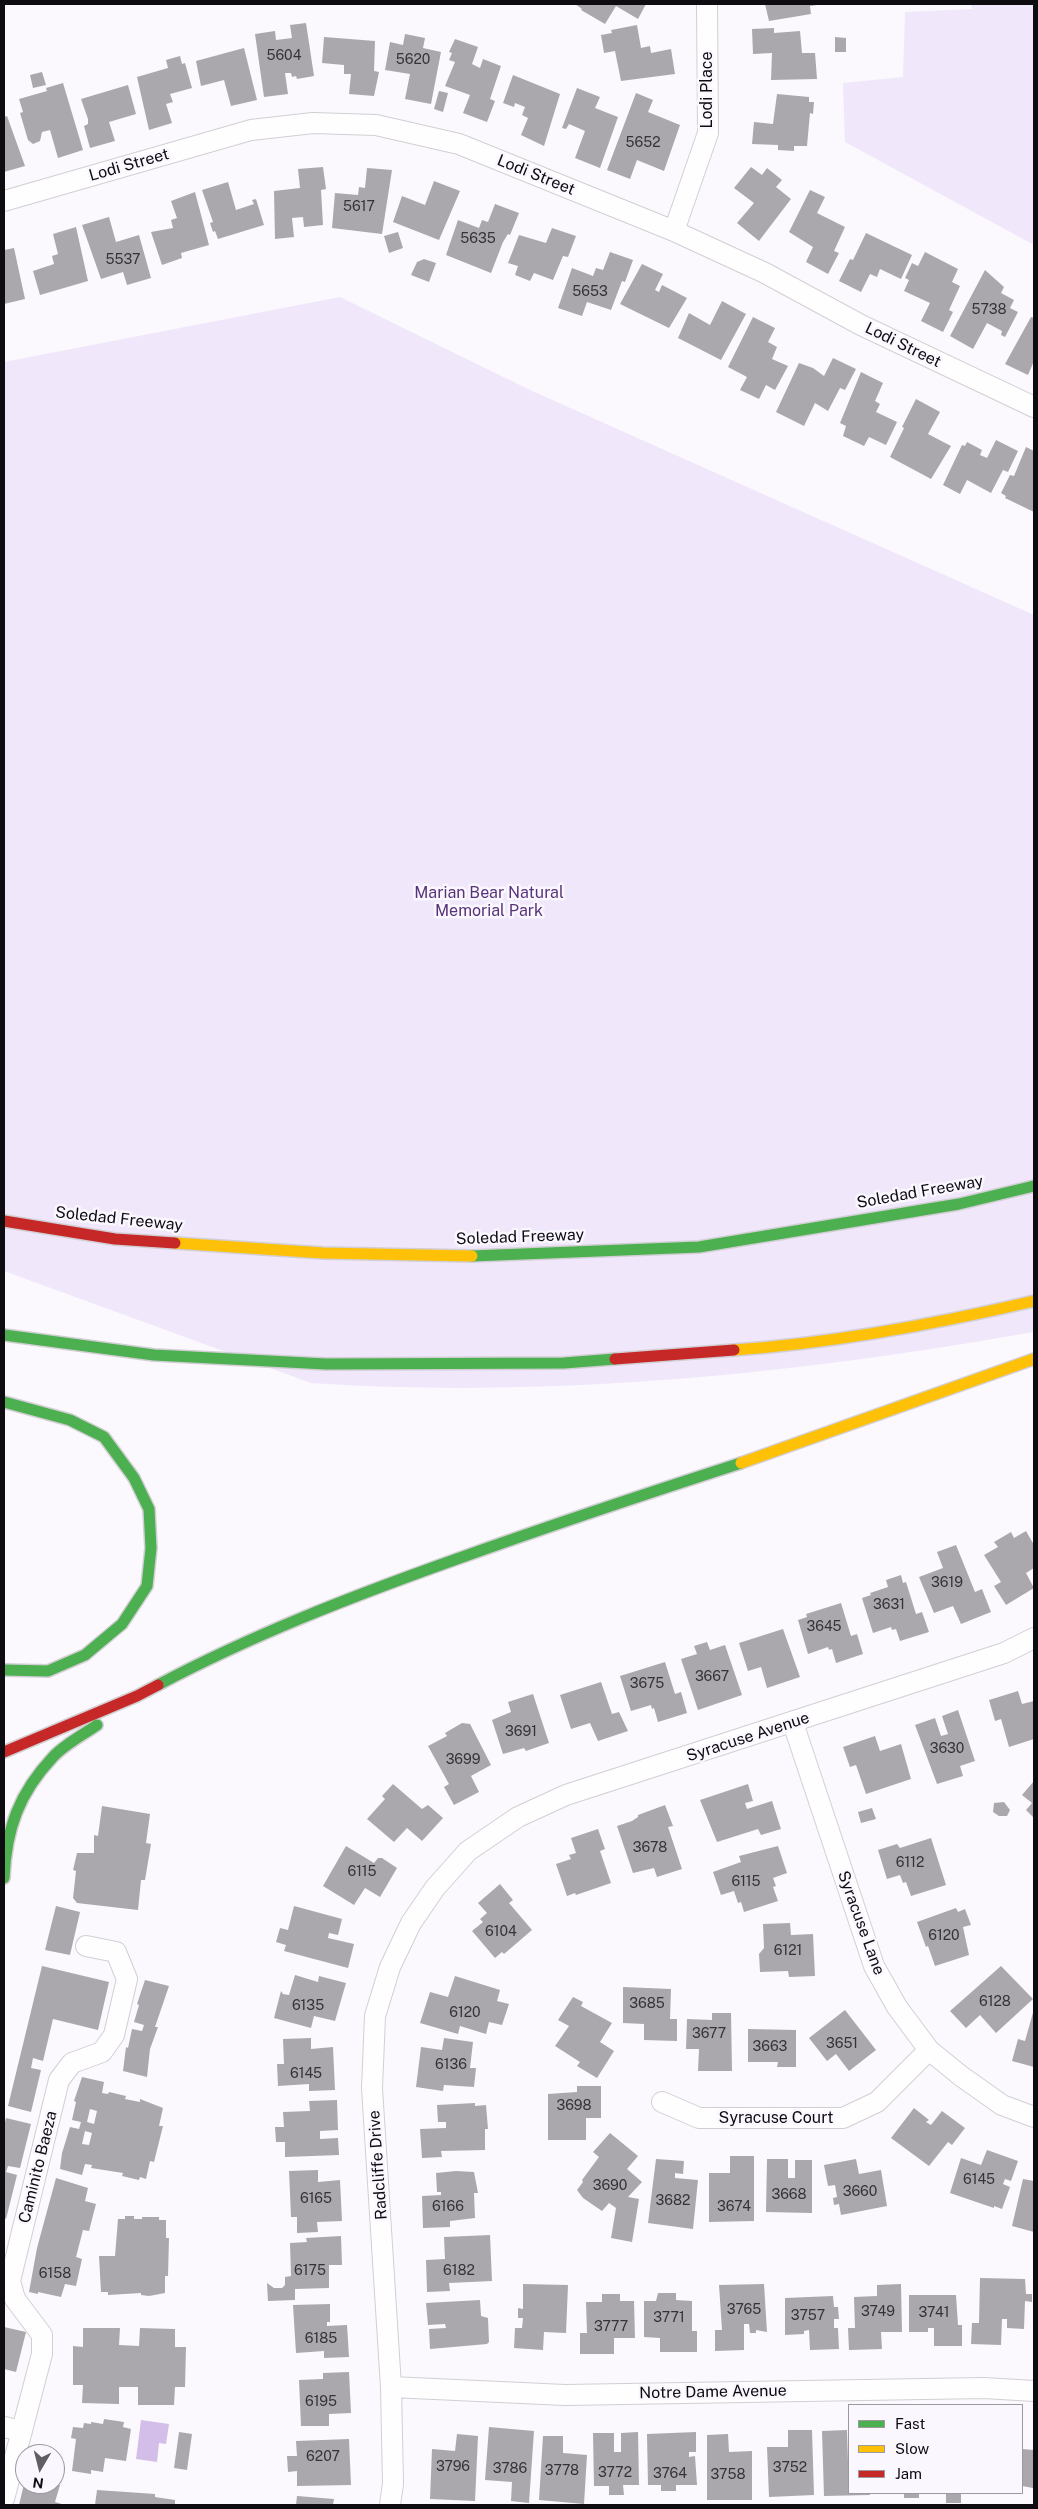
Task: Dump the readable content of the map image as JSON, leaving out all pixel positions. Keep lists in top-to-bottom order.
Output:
{
  "streets": {
    "highway": ["Soledad Freeway"],
    "street": [
      "Lodi Place",
      "Lodi Street",
      "Syracuse Avenue",
      "Syracuse Lane",
      "Syracuse Court",
      "Radcliffe Drive",
      "Caminito Baeza",
      "Notre Dame Avenue"
    ]
  },
  "crossings": [
    ["Lodi Place", "Lodi Street"],
    ["Syracuse Avenue", "Syracuse Lane"],
    ["Syracuse Avenue", "Radcliffe Drive"],
    ["Syracuse Lane", "Syracuse Court"],
    ["Radcliffe Drive", "Notre Dame Avenue"]
  ],
  "parks": ["Marian Bear Natural Memorial Park"],
  "house_numbers": [
    "5604",
    "5620",
    "5652",
    "5617",
    "5635",
    "5537",
    "5653",
    "5738",
    "3619",
    "3631",
    "3645",
    "3667",
    "3675",
    "3691",
    "3630",
    "3699",
    "3678",
    "6112",
    "6115",
    "6115",
    "6104",
    "6120",
    "6121",
    "6128",
    "3685",
    "6135",
    "6120",
    "3677",
    "3651",
    "3663",
    "6136",
    "6145",
    "3698",
    "6145",
    "3690",
    "3660",
    "3668",
    "6165",
    "3682",
    "6166",
    "3674",
    "6175",
    "6182",
    "6158",
    "3765",
    "3749",
    "3741",
    "3757",
    "3771",
    "3777",
    "6185",
    "6195",
    "6207",
    "3796",
    "3752",
    "3786",
    "3778",
    "3772",
    "3764",
    "3758"
  ],
  "legend": ["Fast", "Slow", "Jam"],
  "north": "bottom"
}
